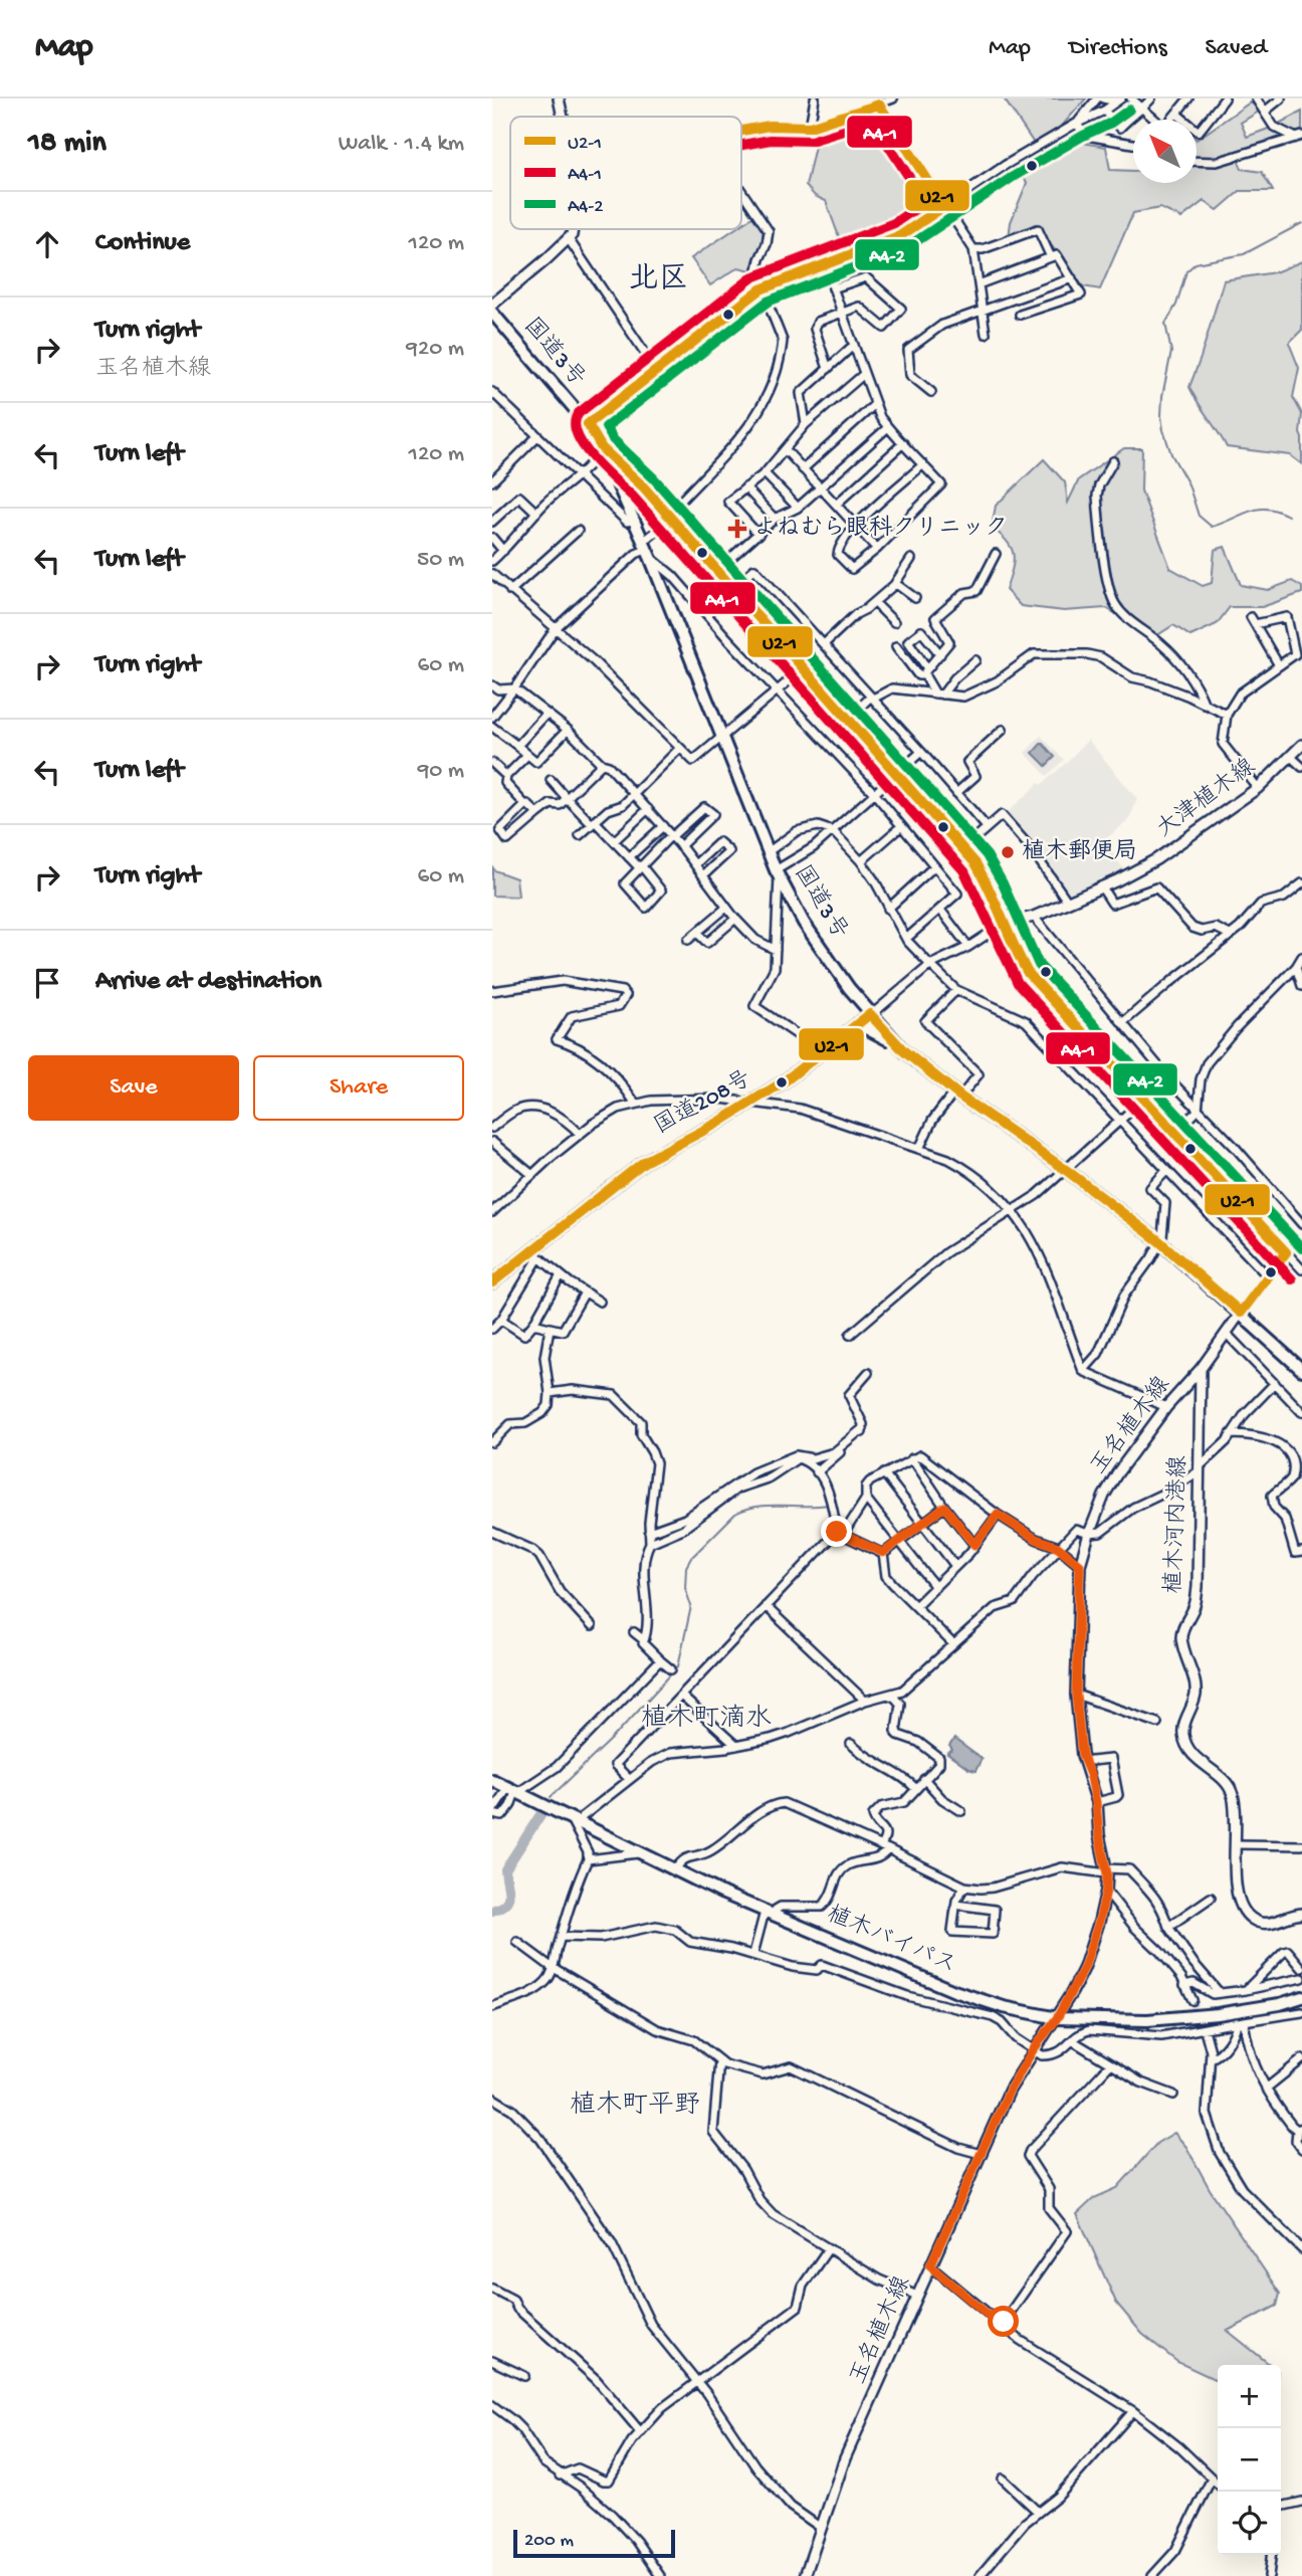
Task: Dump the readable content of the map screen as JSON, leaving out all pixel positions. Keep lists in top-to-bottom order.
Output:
{
  "streets": {
    "highway": ["国道3号", "国道208号", "植木バイパス"],
    "main road": ["大津植木線", "玉名植木線", "植木河内港線"]
  },
  "crossings": [
    ["国道3号", "国道208号"],
    ["玉名植木線", "植木河内港線"],
    ["玉名植木線", "植木バイパス"]
  ],
  "districts": ["北区", "植木町滴水", "植木町平野"],
  "places": {
    "health": ["よねむら眼科クリニック"],
    "other": ["植木郵便局"]
  },
  "lines": ["transit line U2-1", "transit line A4-2", "transit line A4-1"],
  "legend": ["U2-1", "A4-1", "A4-2"],
  "scale_bar": "200 m",
  "north": "top left",
  "page": {
    "header": "Map",
    "nav": ["Map", "Directions", "Saved"],
    "heading": ["18 min", "Walk · 1.4 km"],
    "list": [
      ["Continue", "120 m"],
      ["Turn right", "玉名植木線", "920 m"],
      ["Turn left", "120 m"],
      ["Turn left", "50 m"],
      ["Turn right", "60 m"],
      ["Turn left", "90 m"],
      ["Turn right", "60 m"],
      "Arrive at destination"
    ],
    "buttons": ["Save", "Share"],
    "map_buttons": ["+", "−"],
    "scale": "200 m"
  }
}
